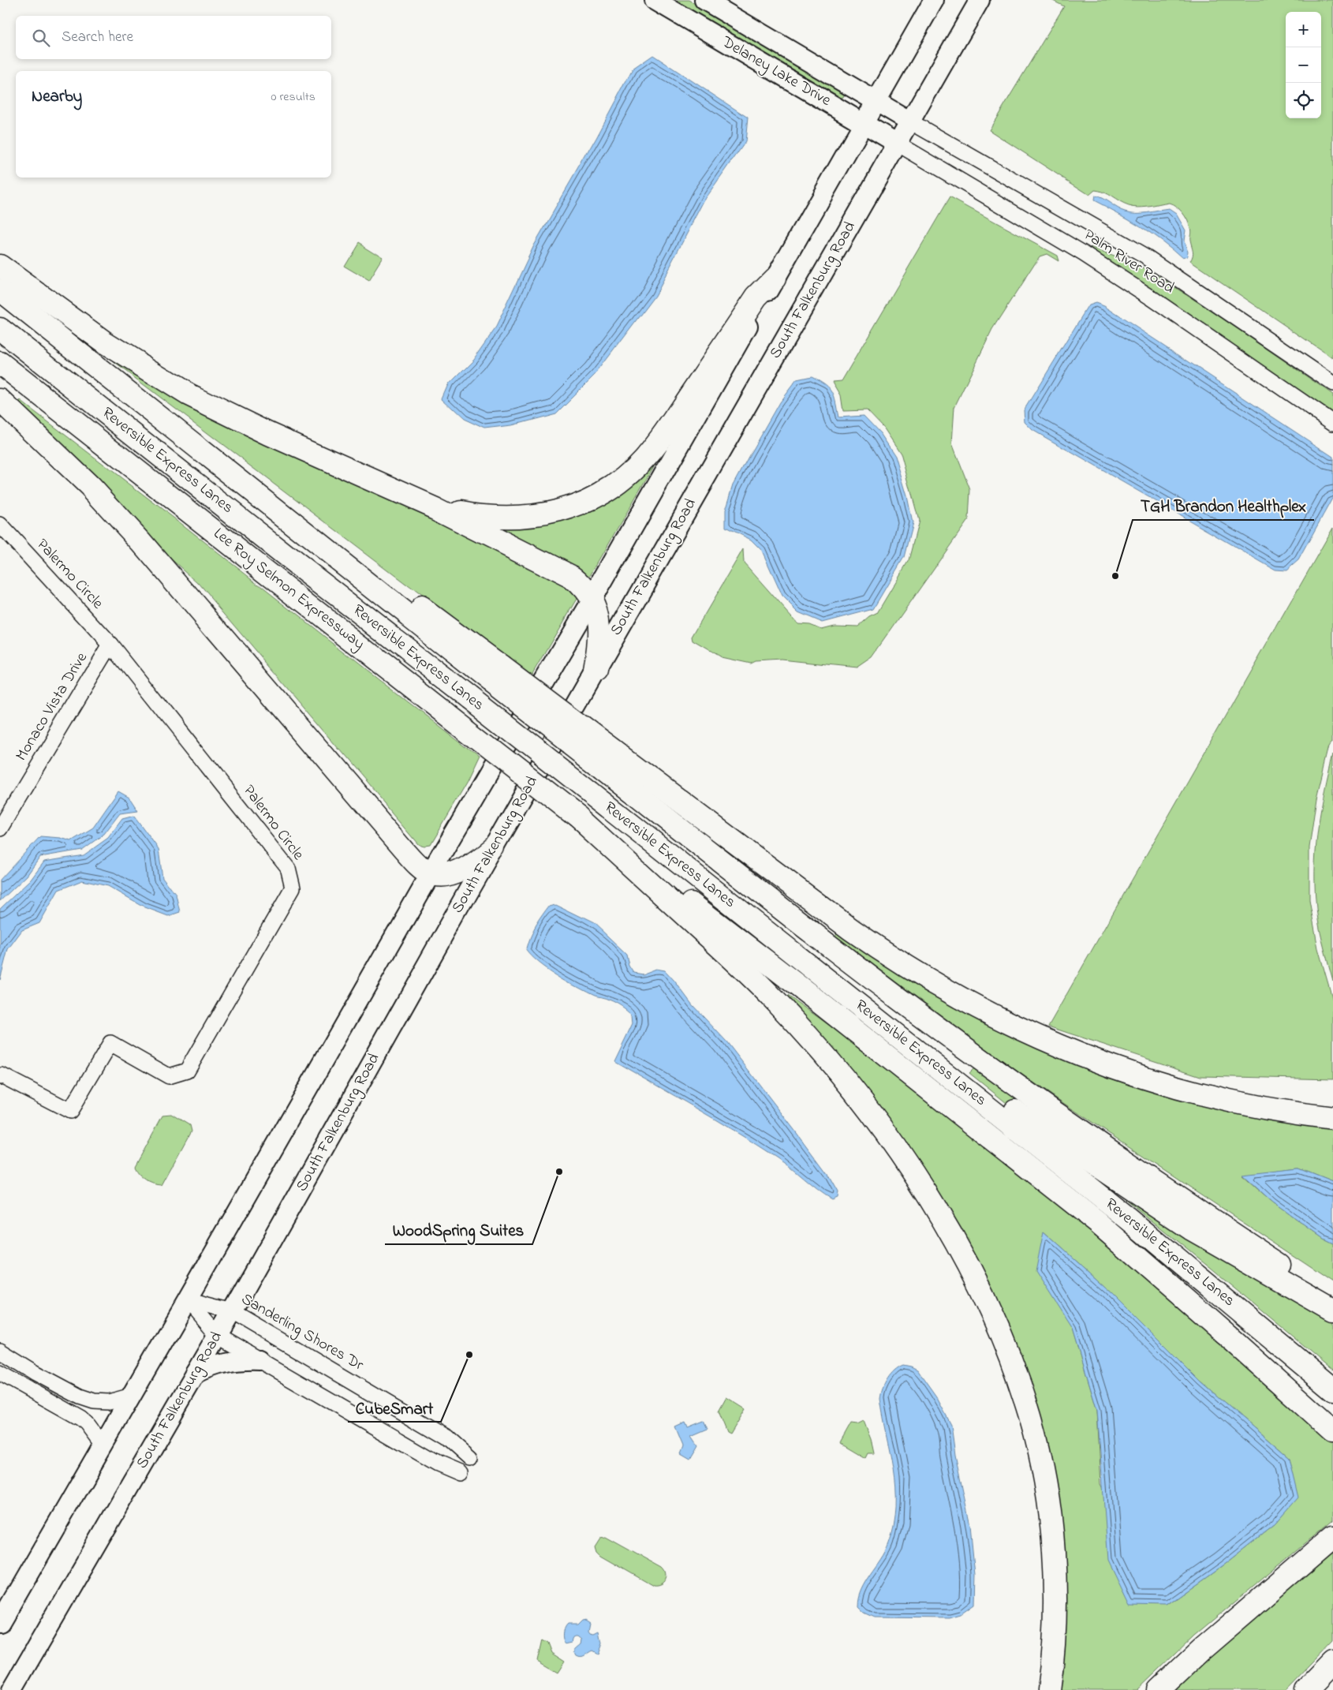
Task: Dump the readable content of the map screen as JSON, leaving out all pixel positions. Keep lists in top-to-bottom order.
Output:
{
  "streets": {
    "highway": ["Reversible Express Lanes", "Lee Roy Selmon Expressway"],
    "street": [
      "Delaney Lake Drive",
      "Palm River Road",
      "South Falkenburg Road",
      "Palermo Circle",
      "Monaco Vista Drive",
      "Sanderling Shores Dr"
    ]
  },
  "crossings": [
    ["Delaney Lake Drive", "Palm River Road"],
    ["Delaney Lake Drive", "South Falkenburg Road"],
    ["Palm River Road", "South Falkenburg Road"],
    ["South Falkenburg Road", "Sanderling Shores Dr"],
    ["Palermo Circle", "Monaco Vista Drive"]
  ],
  "places": ["TGH Brandon Healthplex", "WoodSpring Suites", "CubeSmart"],
  "page": {
    "map_buttons": ["+", "−"],
    "search": "Search here",
    "heading": ["Nearby", "0 results"]
  }
}
